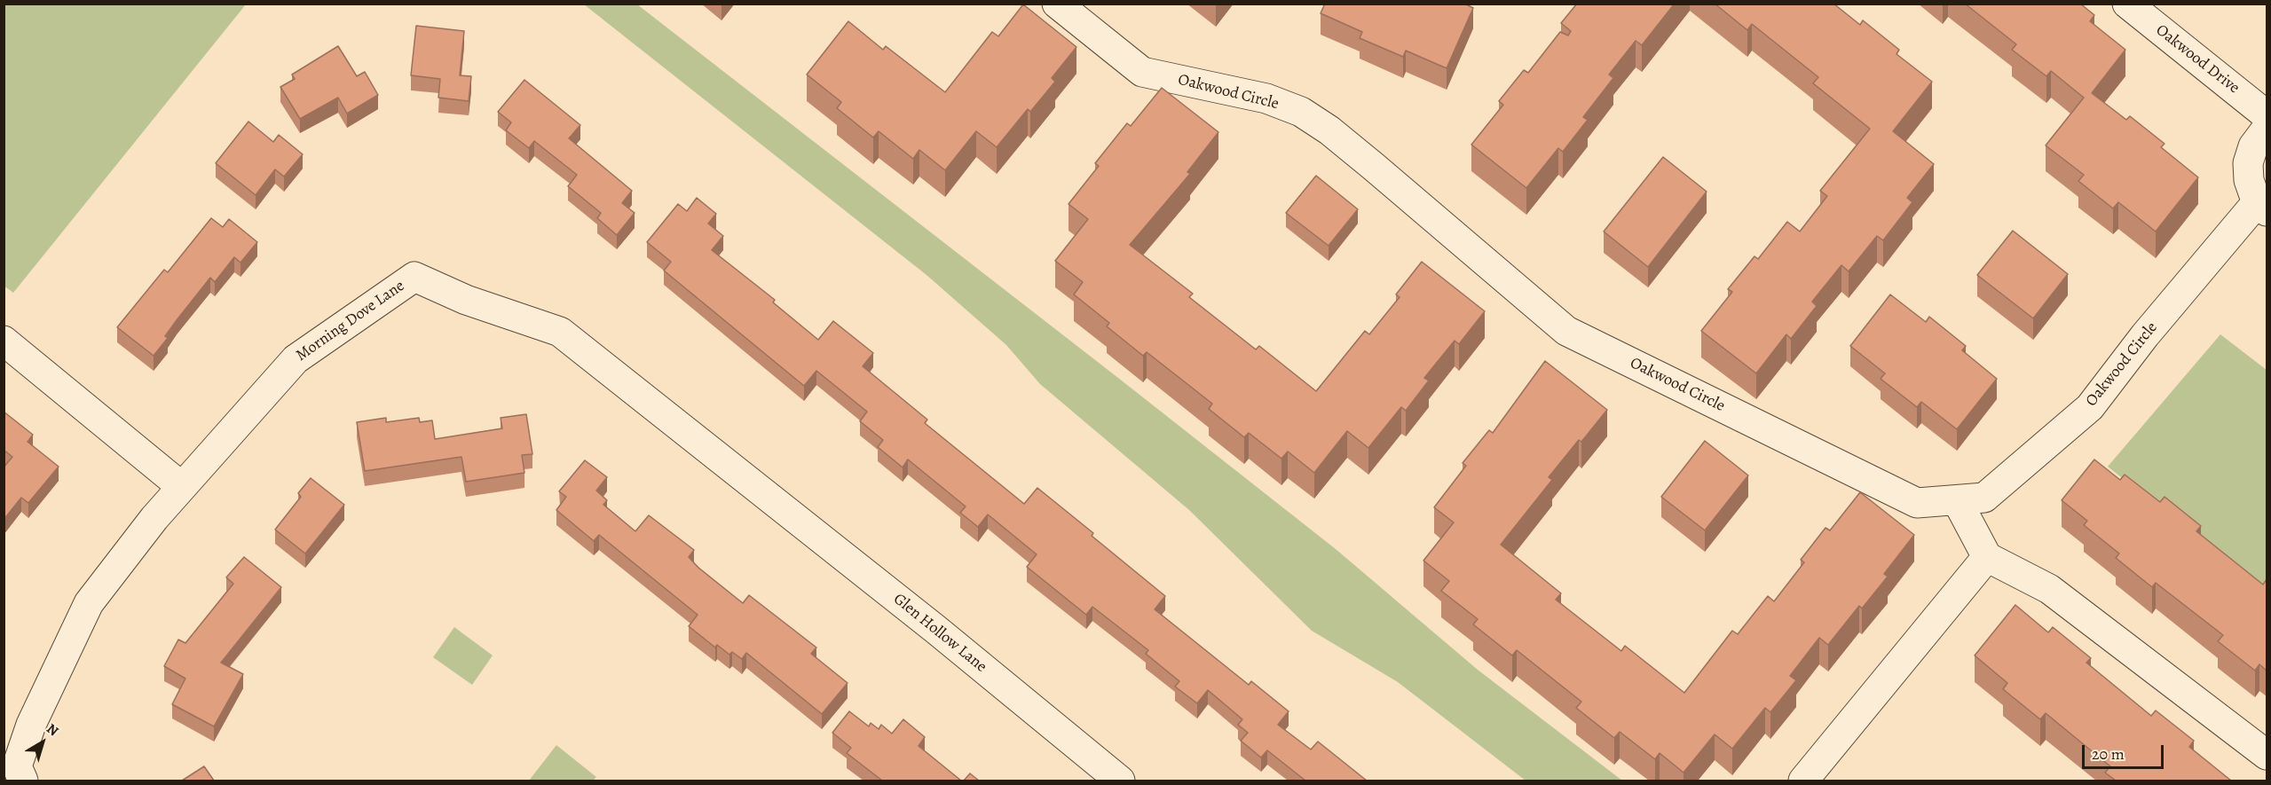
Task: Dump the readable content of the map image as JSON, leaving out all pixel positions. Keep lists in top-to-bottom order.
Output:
{
  "streets": {
    "street": [
      "Oakwood Drive",
      "Oakwood Circle",
      "Morning Dove Lane",
      "Glen Hollow Lane"
    ]
  },
  "crossings": [
    ["Morning Dove Lane", "Glen Hollow Lane"]
  ],
  "scale_bar": "20 m",
  "north": "top right"
}
